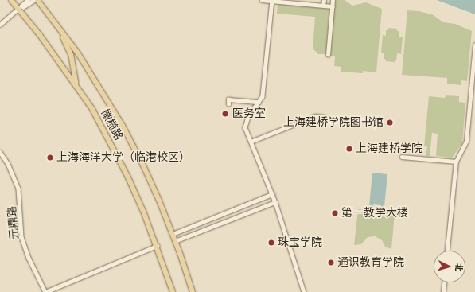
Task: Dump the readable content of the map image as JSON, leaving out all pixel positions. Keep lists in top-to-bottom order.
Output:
{
  "streets": {
    "main road": ["橄榄路"],
    "street": ["元鼎路"]
  },
  "places": [
    "医务室",
    "上海建桥学院图书馆",
    "上海建桥学院",
    "上海海洋大学（临港校区）",
    "第一教学大楼",
    "珠宝学院",
    "通识教育学院"
  ],
  "north": "right"
}
